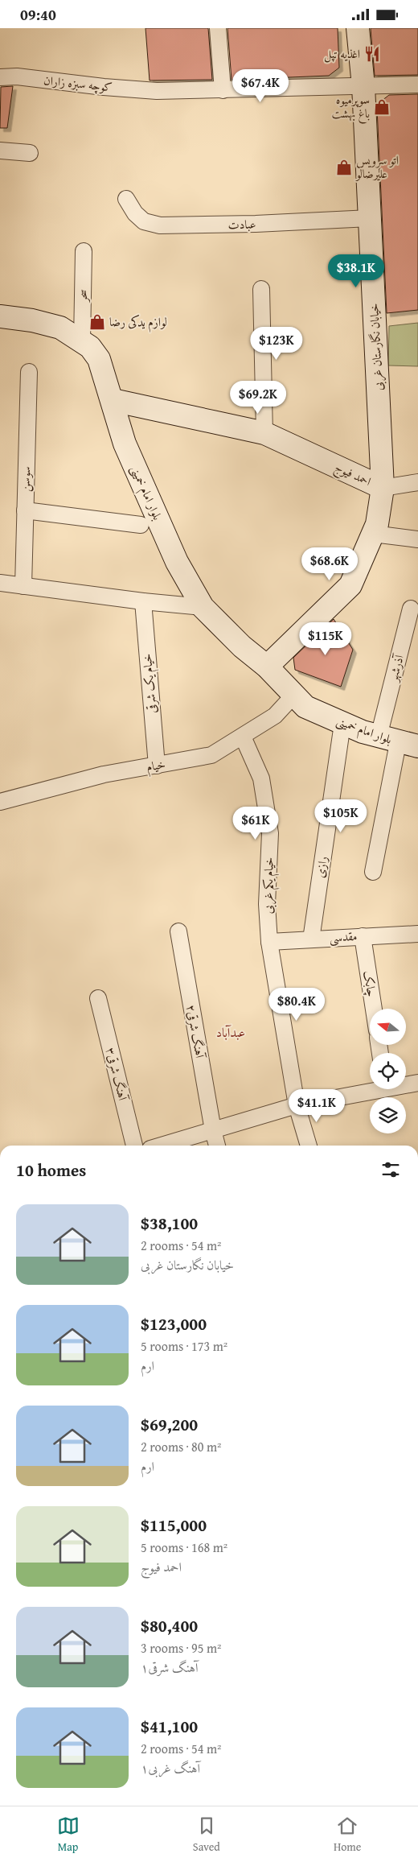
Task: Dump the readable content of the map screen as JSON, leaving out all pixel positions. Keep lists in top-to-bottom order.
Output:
{
  "streets": {
    "street": [
      "کوچه سبزه زاران",
      "عبادت",
      "سحر",
      "خیابان نگارستان غربی",
      "احمد فیوج",
      "سوسن",
      "بلوار امام خمینی",
      "آذرشهر",
      "خیام یک شرقی",
      "خیام",
      "رازی",
      "خیام یکم غربی",
      "مقدسی",
      "چابک",
      "آهنگ شرقی۲",
      "آهنگ شرقی۳"
    ]
  },
  "crossings": [
    ["کوچه سبزه زاران", "خیابان نگارستان غربی"],
    ["عبادت", "خیابان نگارستان غربی"],
    ["سحر", "بلوار امام خمینی"],
    ["خیابان نگارستان غربی", "احمد فیوج"],
    ["احمد فیوج", "بلوار امام خمینی"],
    ["بلوار امام خمینی", "آذرشهر"],
    ["بلوار امام خمینی", "خیام"],
    ["بلوار امام خمینی", "رازی"],
    ["خیام یک شرقی", "خیام"],
    ["خیام", "خیام یکم غربی"],
    ["رازی", "مقدسی"],
    ["خیام یکم غربی", "مقدسی"],
    ["مقدسی", "چابک"]
  ],
  "districts": ["عبدآباد"],
  "places": {
    "restaurant": ["اغذیه تپل"],
    "shop": ["سوپرمیوه باغ بهشت", "اتو سرویس علیرضالو", "لوازم یدکی رضا"]
  },
  "north": "left",
  "page": {
    "status": "09:40",
    "price": [
      "$67.4K",
      "$38.1K",
      "$123K",
      "$69.2K",
      "$68.6K",
      "$115K",
      "$105K",
      "$61K",
      "$80.4K",
      "$41.1K"
    ],
    "heading": "10 homes",
    "list": [
      {
        "name": "$38,100",
        "note": "2 rooms · 54 m² · خیابان نگارستان غربی"
      },
      {
        "name": "$123,000",
        "note": "5 rooms · 173 m² · ارم"
      },
      {
        "name": "$69,200",
        "note": "2 rooms · 80 m² · ارم"
      },
      {
        "name": "$115,000",
        "note": "5 rooms · 168 m² · احمد فیوج"
      },
      {
        "name": "$80,400",
        "note": "3 rooms · 95 m² · آهنگ شرقی۱"
      },
      {
        "name": "$41,100",
        "note": "2 rooms · 54 m² · آهنگ غربی۱"
      }
    ],
    "tabs": ["Map", "Saved", "Home"]
  }
}
